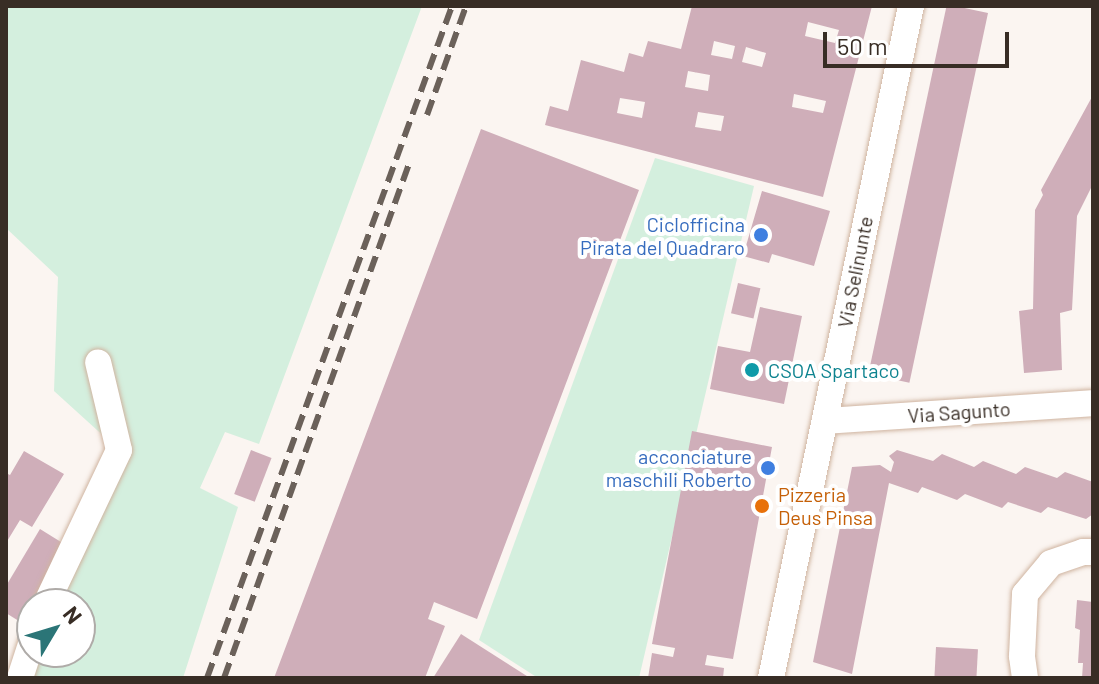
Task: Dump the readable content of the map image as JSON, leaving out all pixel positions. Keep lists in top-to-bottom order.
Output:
{
  "streets": {
    "street": ["Via Selinunte", "Via Sagunto"]
  },
  "crossings": [
    ["Via Selinunte", "Via Sagunto"]
  ],
  "places": [
    "Ciclofficina Pirata del Quadraro",
    "CSOA Spartaco",
    "acconciature maschili Roberto",
    "Pizzeria Deus Pinsa"
  ],
  "scale_bar": "50 m",
  "north": "top right"
}
